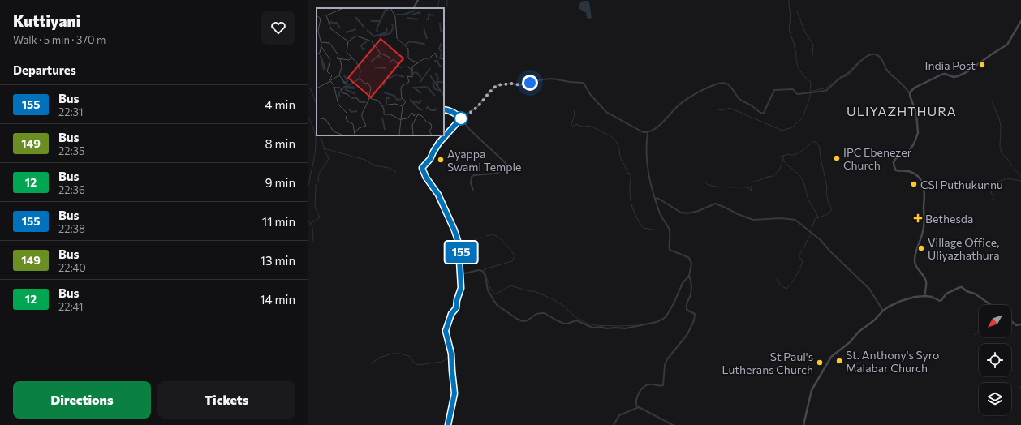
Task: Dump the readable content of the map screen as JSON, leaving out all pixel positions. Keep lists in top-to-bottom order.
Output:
{
  "districts": ["ULIYAZHTHURA"],
  "places": {
    "other": [
      "India Post",
      "IPC Ebenezer Church",
      "Ayappa Swami Temple",
      "CSI Puthukunnu",
      "Village Office, Uliyazhathura",
      "St. Anthony's Syro Malabar Church",
      "St Paul's Lutherans Church"
    ],
    "health": ["Bethesda"]
  },
  "lines": ["bus line 155"],
  "north": "bottom left",
  "page": {
    "heading": [
      ["Kuttiyani", "Walk · 5 min · 370 m"],
      "Departures"
    ],
    "on_map": "155",
    "list": [
      {
        "mark": "155",
        "name": "Bus",
        "note": "22:31",
        "value": "4 min"
      },
      {
        "mark": "149",
        "name": "Bus",
        "note": "22:35",
        "value": "8 min"
      },
      {
        "mark": "12",
        "name": "Bus",
        "note": "22:36",
        "value": "9 min"
      },
      {
        "mark": "155",
        "name": "Bus",
        "note": "22:38",
        "value": "11 min"
      },
      {
        "mark": "149",
        "name": "Bus",
        "note": "22:40",
        "value": "13 min"
      },
      {
        "mark": "12",
        "name": "Bus",
        "note": "22:41",
        "value": "14 min"
      }
    ],
    "buttons": ["Directions", "Tickets"]
  }
}
